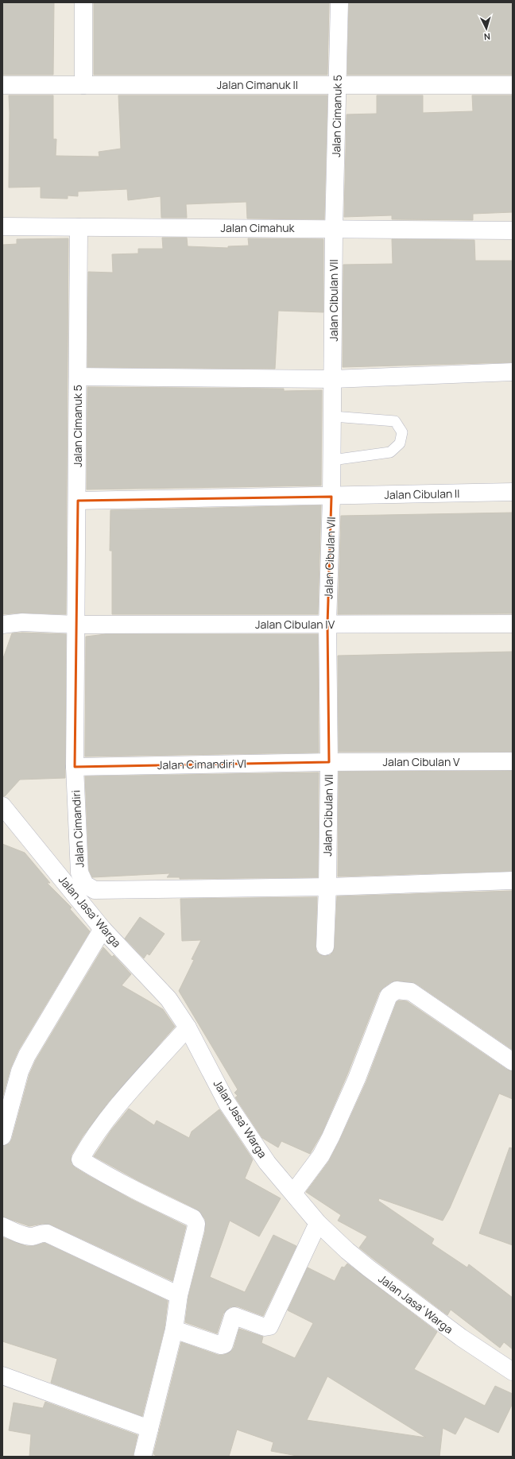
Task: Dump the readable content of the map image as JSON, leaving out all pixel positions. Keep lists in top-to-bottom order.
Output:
{
  "streets": {
    "street": [
      "Jalan Cimanuk II",
      "Jalan Cimanuk 5",
      "Jalan Cimahuk",
      "Jalan Cibulan VII",
      "Jalan Cibulan II",
      "Jalan Cibulan IV",
      "Jalan Cibulan V",
      "Jalan Cimandiri VI",
      "Jalan Cimandiri",
      "Jalan Jasa' Warga"
    ]
  },
  "crossings": [
    ["Jalan Cimanuk II", "Jalan Cimanuk 5"],
    ["Jalan Cimanuk 5", "Jalan Cimahuk"],
    ["Jalan Cimanuk 5", "Jalan Cibulan VII"],
    ["Jalan Cimanuk 5", "Jalan Cibulan II"],
    ["Jalan Cimanuk 5", "Jalan Cibulan IV"],
    ["Jalan Cimanuk 5", "Jalan Cimandiri"],
    ["Jalan Cimahuk", "Jalan Cibulan VII"],
    ["Jalan Cibulan VII", "Jalan Cibulan II"],
    ["Jalan Cibulan VII", "Jalan Cibulan IV"],
    ["Jalan Cibulan VII", "Jalan Cibulan V"],
    ["Jalan Cibulan VII", "Jalan Cimandiri VI"],
    ["Jalan Cibulan VII", "Jalan Cimandiri"],
    ["Jalan Cibulan IV", "Jalan Cimandiri"],
    ["Jalan Cibulan V", "Jalan Cimandiri VI"],
    ["Jalan Cimandiri VI", "Jalan Cimandiri"]
  ],
  "north": "bottom"
}
